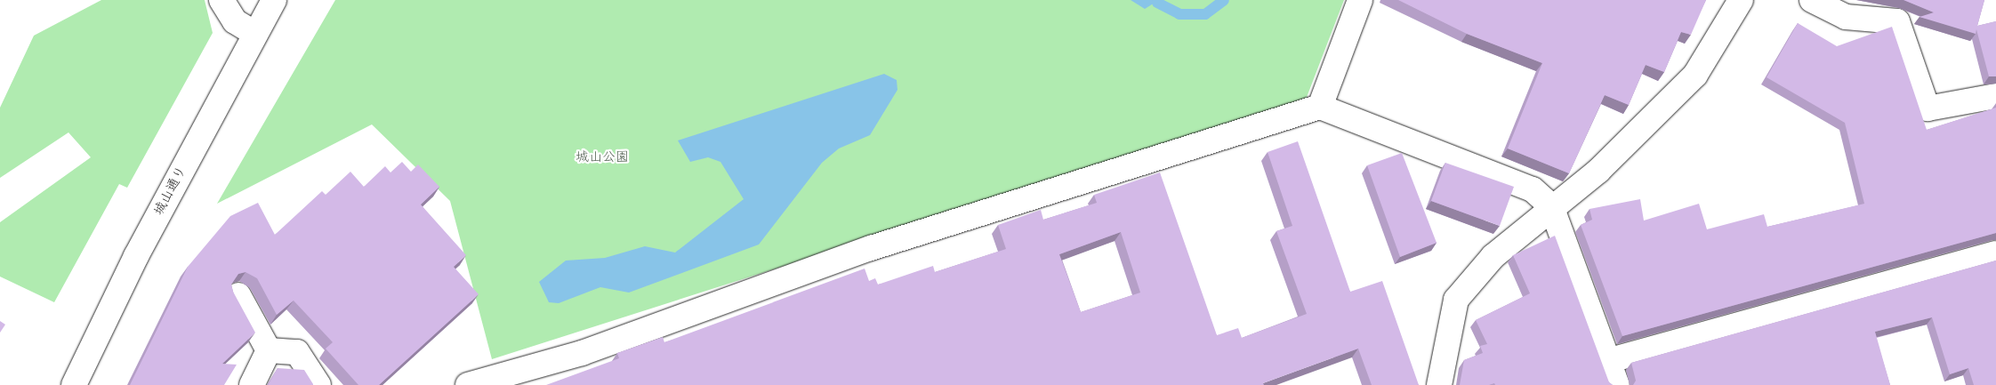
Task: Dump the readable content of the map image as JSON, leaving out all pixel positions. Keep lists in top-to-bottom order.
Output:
{
  "streets": {
    "street": ["城山通り"]
  },
  "parks": ["城山公園"]
}
